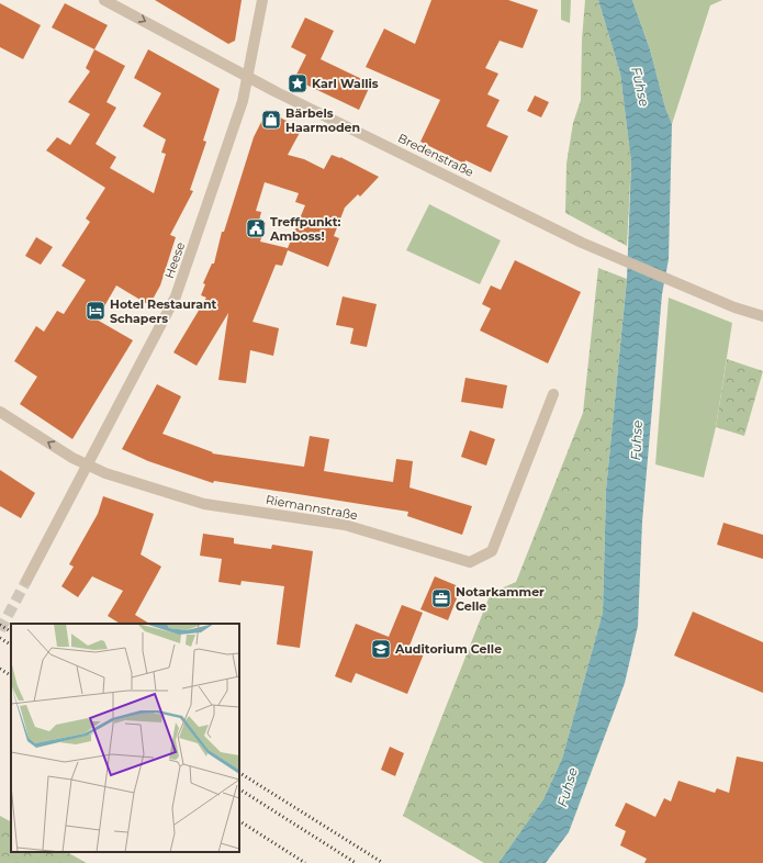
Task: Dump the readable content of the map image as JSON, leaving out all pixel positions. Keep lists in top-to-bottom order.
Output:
{
  "streets": {
    "street": ["Bredenstraße", "Heese", "Riemannstraße"]
  },
  "crossings": [
    ["Bredenstraße", "Heese"],
    ["Heese", "Riemannstraße"]
  ],
  "water": ["Fuhse"],
  "places": {
    "place": ["Karl Wallis"],
    "shop": ["Bärbels Haarmoden"],
    "public building": ["Treffpunkt: Amboss!"],
    "hotel": ["Hotel Restaurant Schapers"],
    "office": ["Notarkammer Celle"],
    "school or university": ["Auditorium Celle"]
  }
}
